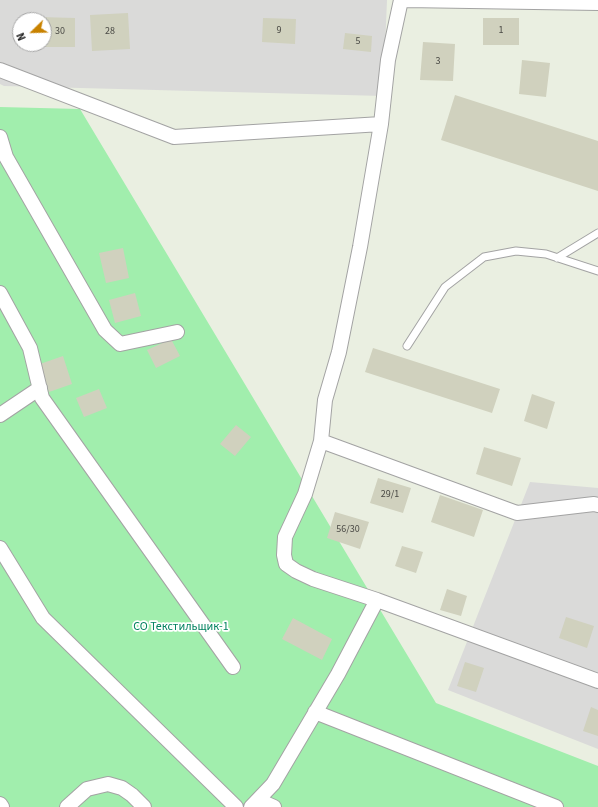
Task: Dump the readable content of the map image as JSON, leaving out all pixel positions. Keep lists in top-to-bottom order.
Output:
{
  "parks": ["СО Текстильщик-1"],
  "house_numbers": [
    "9",
    "1",
    "30",
    "28",
    "5",
    "3",
    "29/1",
    "56/30"
  ],
  "north": "bottom left"
}
